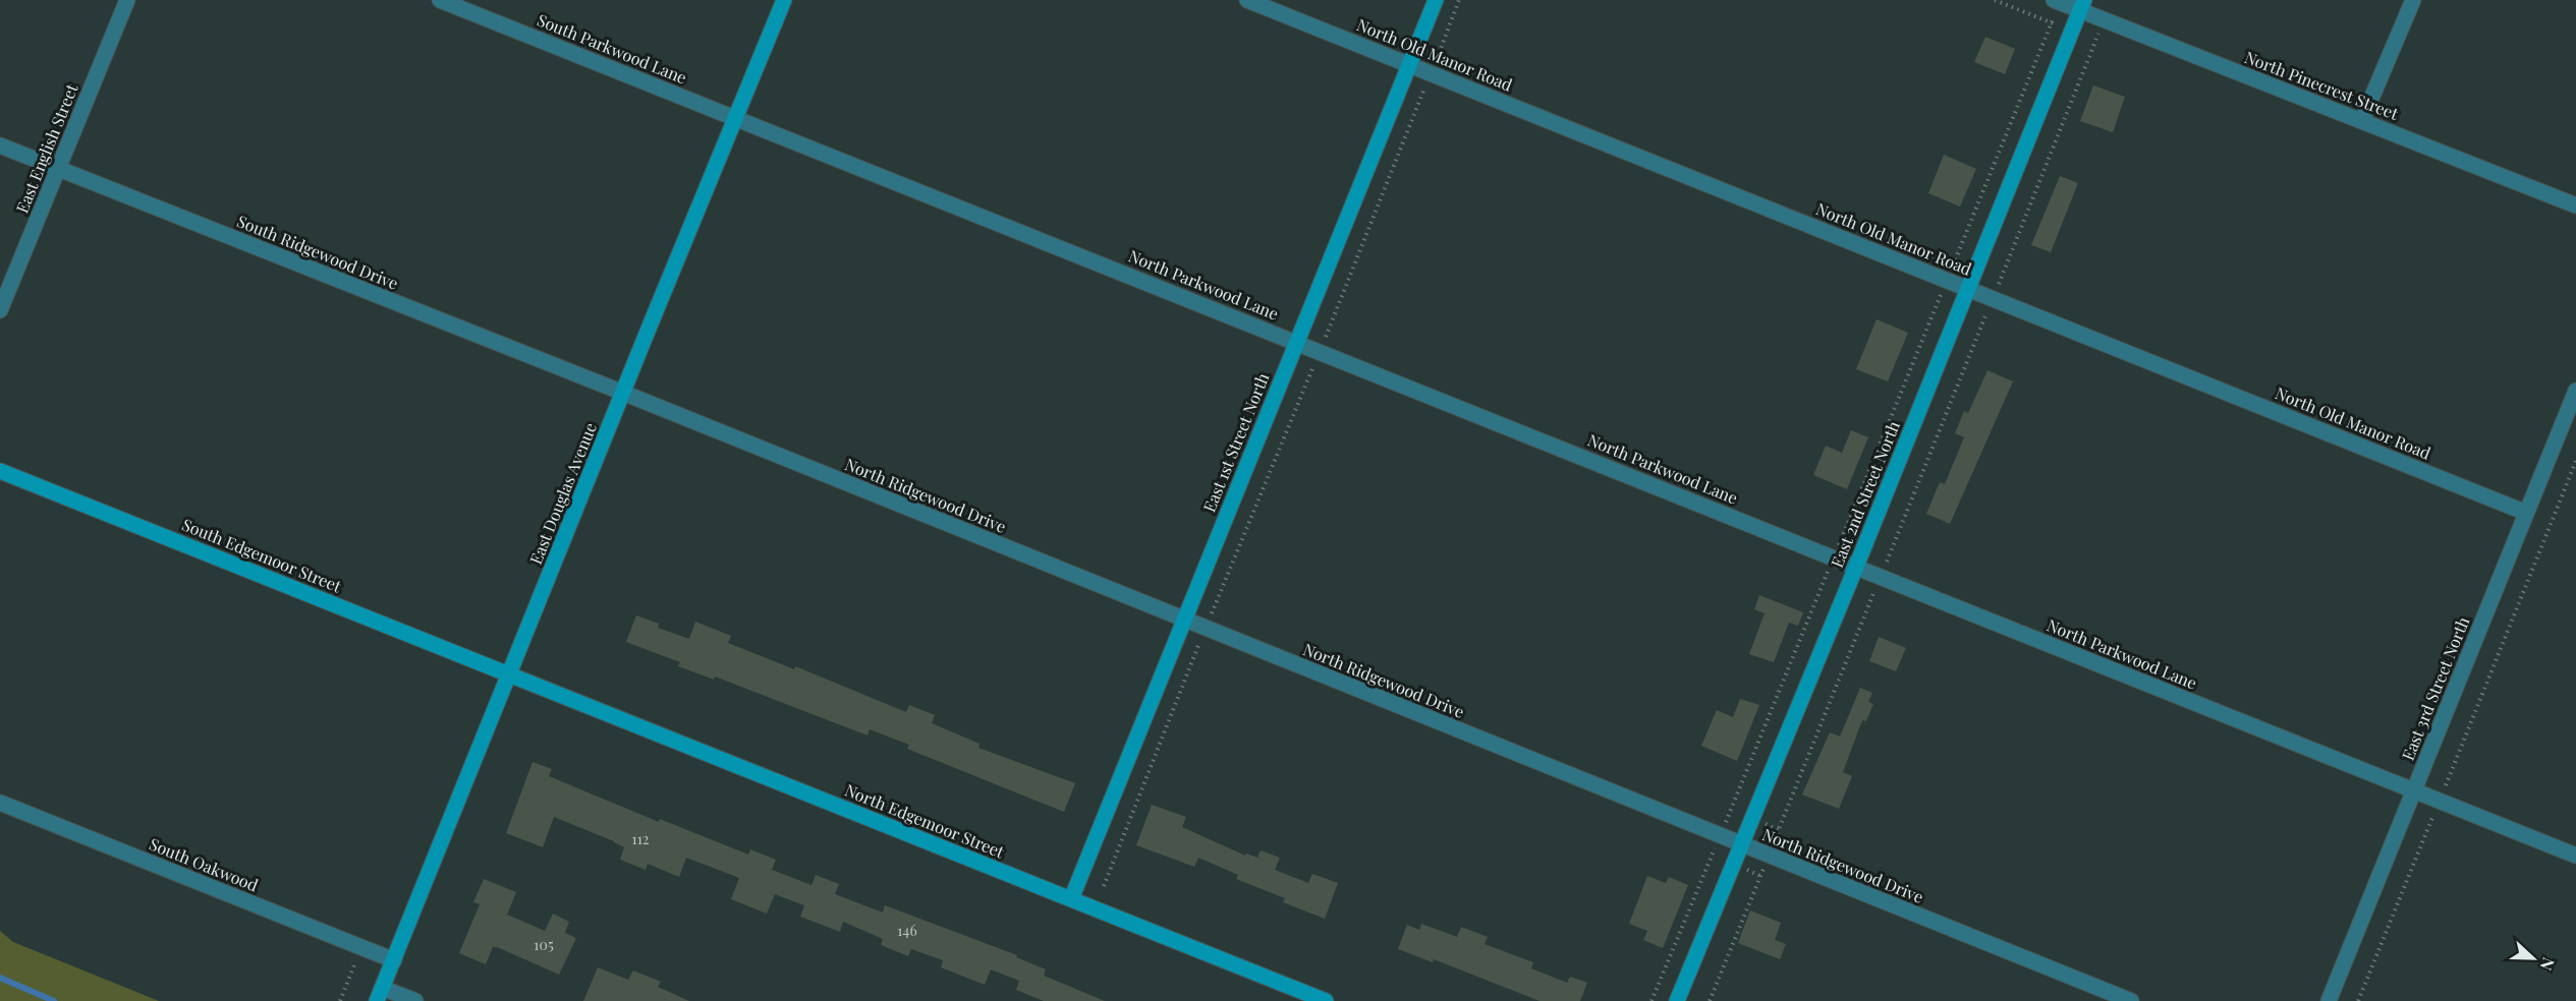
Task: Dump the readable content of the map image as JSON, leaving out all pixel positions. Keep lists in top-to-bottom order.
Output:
{
  "streets": {
    "street": [
      "South Parkwood Lane",
      "North Old Manor Road",
      "North Pinecrest Street",
      "East English Street",
      "South Ridgewood Drive",
      "North Parkwood Lane",
      "East 1st Street North",
      "East Douglas Avenue",
      "East 2nd Street North",
      "North Ridgewood Drive",
      "South Edgemoor Street",
      "East 3rd Street North",
      "North Edgemoor Street",
      "South Oakwood"
    ]
  },
  "crossings": [
    ["South Parkwood Lane", "North Parkwood Lane"],
    ["South Parkwood Lane", "East Douglas Avenue"],
    ["North Old Manor Road", "East 1st Street North"],
    ["North Old Manor Road", "East 2nd Street North"],
    ["North Old Manor Road", "East 3rd Street North"],
    ["North Pinecrest Street", "East 2nd Street North"],
    ["East English Street", "South Ridgewood Drive"],
    ["South Ridgewood Drive", "East Douglas Avenue"],
    ["South Ridgewood Drive", "North Ridgewood Drive"],
    ["North Parkwood Lane", "East 1st Street North"],
    ["North Parkwood Lane", "East Douglas Avenue"],
    ["North Parkwood Lane", "East 2nd Street North"],
    ["North Parkwood Lane", "East 3rd Street North"],
    ["East 1st Street North", "North Ridgewood Drive"],
    ["East 1st Street North", "North Edgemoor Street"],
    ["East Douglas Avenue", "North Ridgewood Drive"],
    ["East Douglas Avenue", "South Edgemoor Street"],
    ["East Douglas Avenue", "North Edgemoor Street"],
    ["East Douglas Avenue", "South Oakwood"],
    ["East 2nd Street North", "North Ridgewood Drive"],
    ["South Edgemoor Street", "North Edgemoor Street"]
  ],
  "house_numbers": ["112", "146", "105"],
  "north": "right"
}
